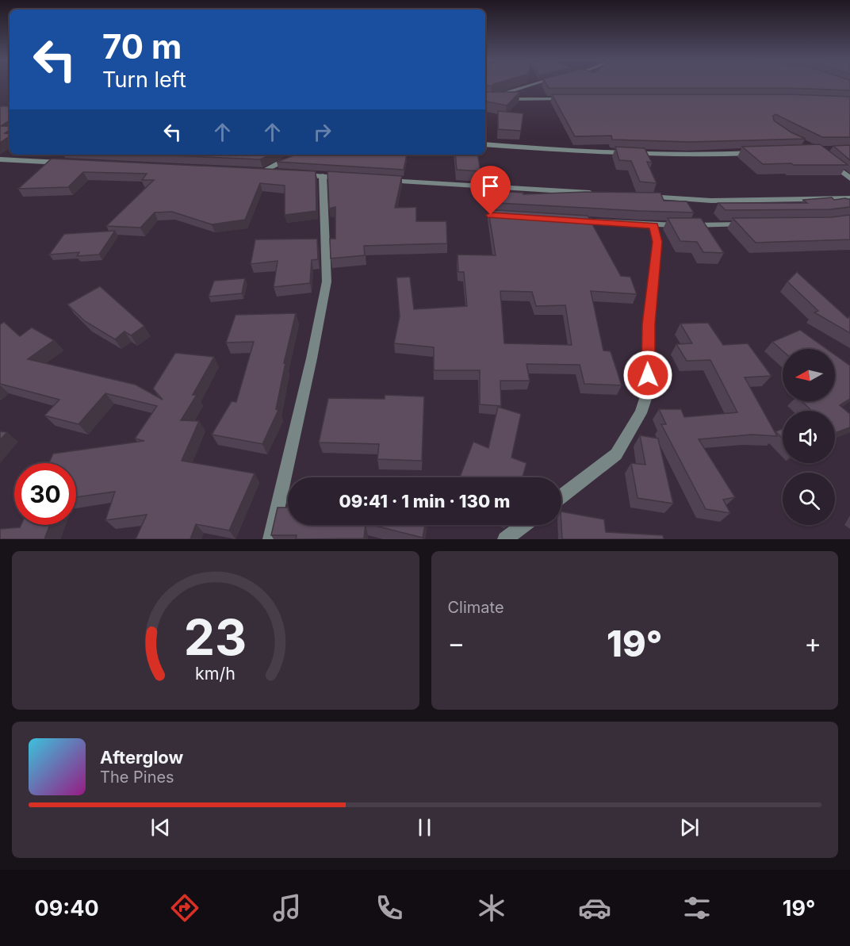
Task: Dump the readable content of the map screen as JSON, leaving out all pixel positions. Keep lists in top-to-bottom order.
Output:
{
  "north": "left",
  "page": {
    "turn": ["70 m", "Turn left"],
    "limit": "30",
    "trip": "09:41 · 1 min · 130 m",
    "tile": "Climate",
    "heat": ["−", "19°", "+"],
    "song": ["Afterglow", "The Pines"],
    "tabs": ["09:40", "19°"],
    "gauge": ["23", "km/h"]
  }
}
